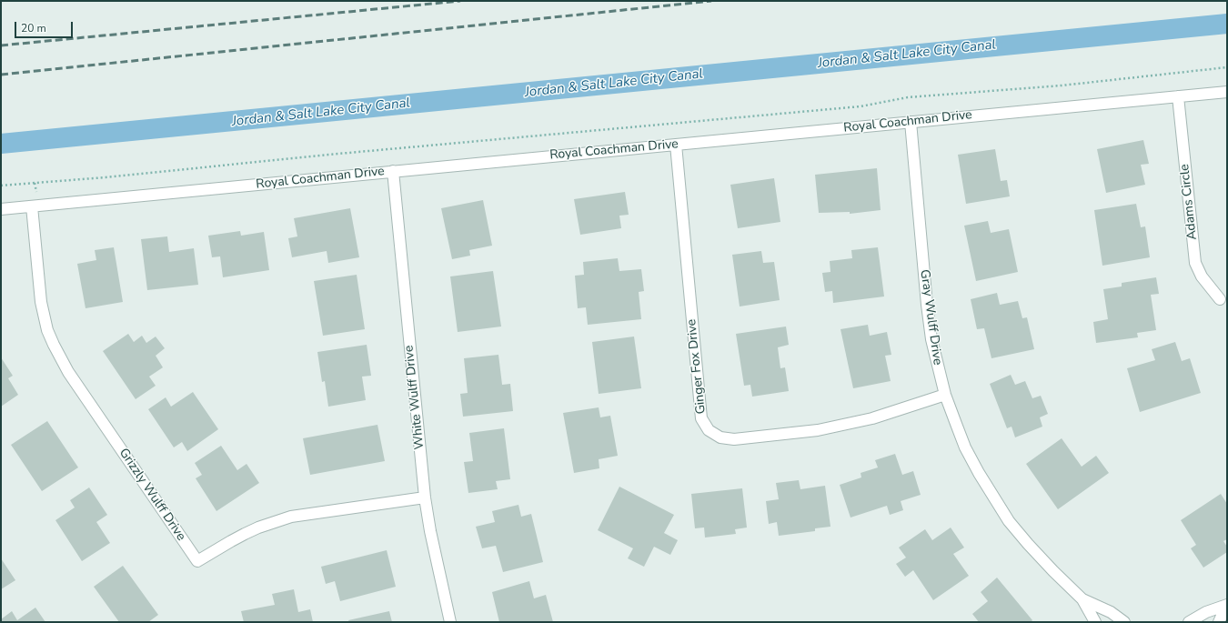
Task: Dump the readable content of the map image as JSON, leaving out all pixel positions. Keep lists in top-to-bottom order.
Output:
{
  "streets": {
    "street": [
      "Royal Coachman Drive",
      "Adams Circle",
      "Gray Wulff Drive",
      "Ginger Fox Drive",
      "White Wulff Drive",
      "Grizzly Wulff Drive"
    ]
  },
  "crossings": [
    ["Royal Coachman Drive", "Adams Circle"],
    ["Royal Coachman Drive", "Gray Wulff Drive"],
    ["Royal Coachman Drive", "Ginger Fox Drive"],
    ["Royal Coachman Drive", "White Wulff Drive"],
    ["Royal Coachman Drive", "Grizzly Wulff Drive"],
    ["Gray Wulff Drive", "Ginger Fox Drive"],
    ["White Wulff Drive", "Grizzly Wulff Drive"]
  ],
  "water": ["Jordan & Salt Lake City Canal"],
  "scale_bar": "20 m"
}
